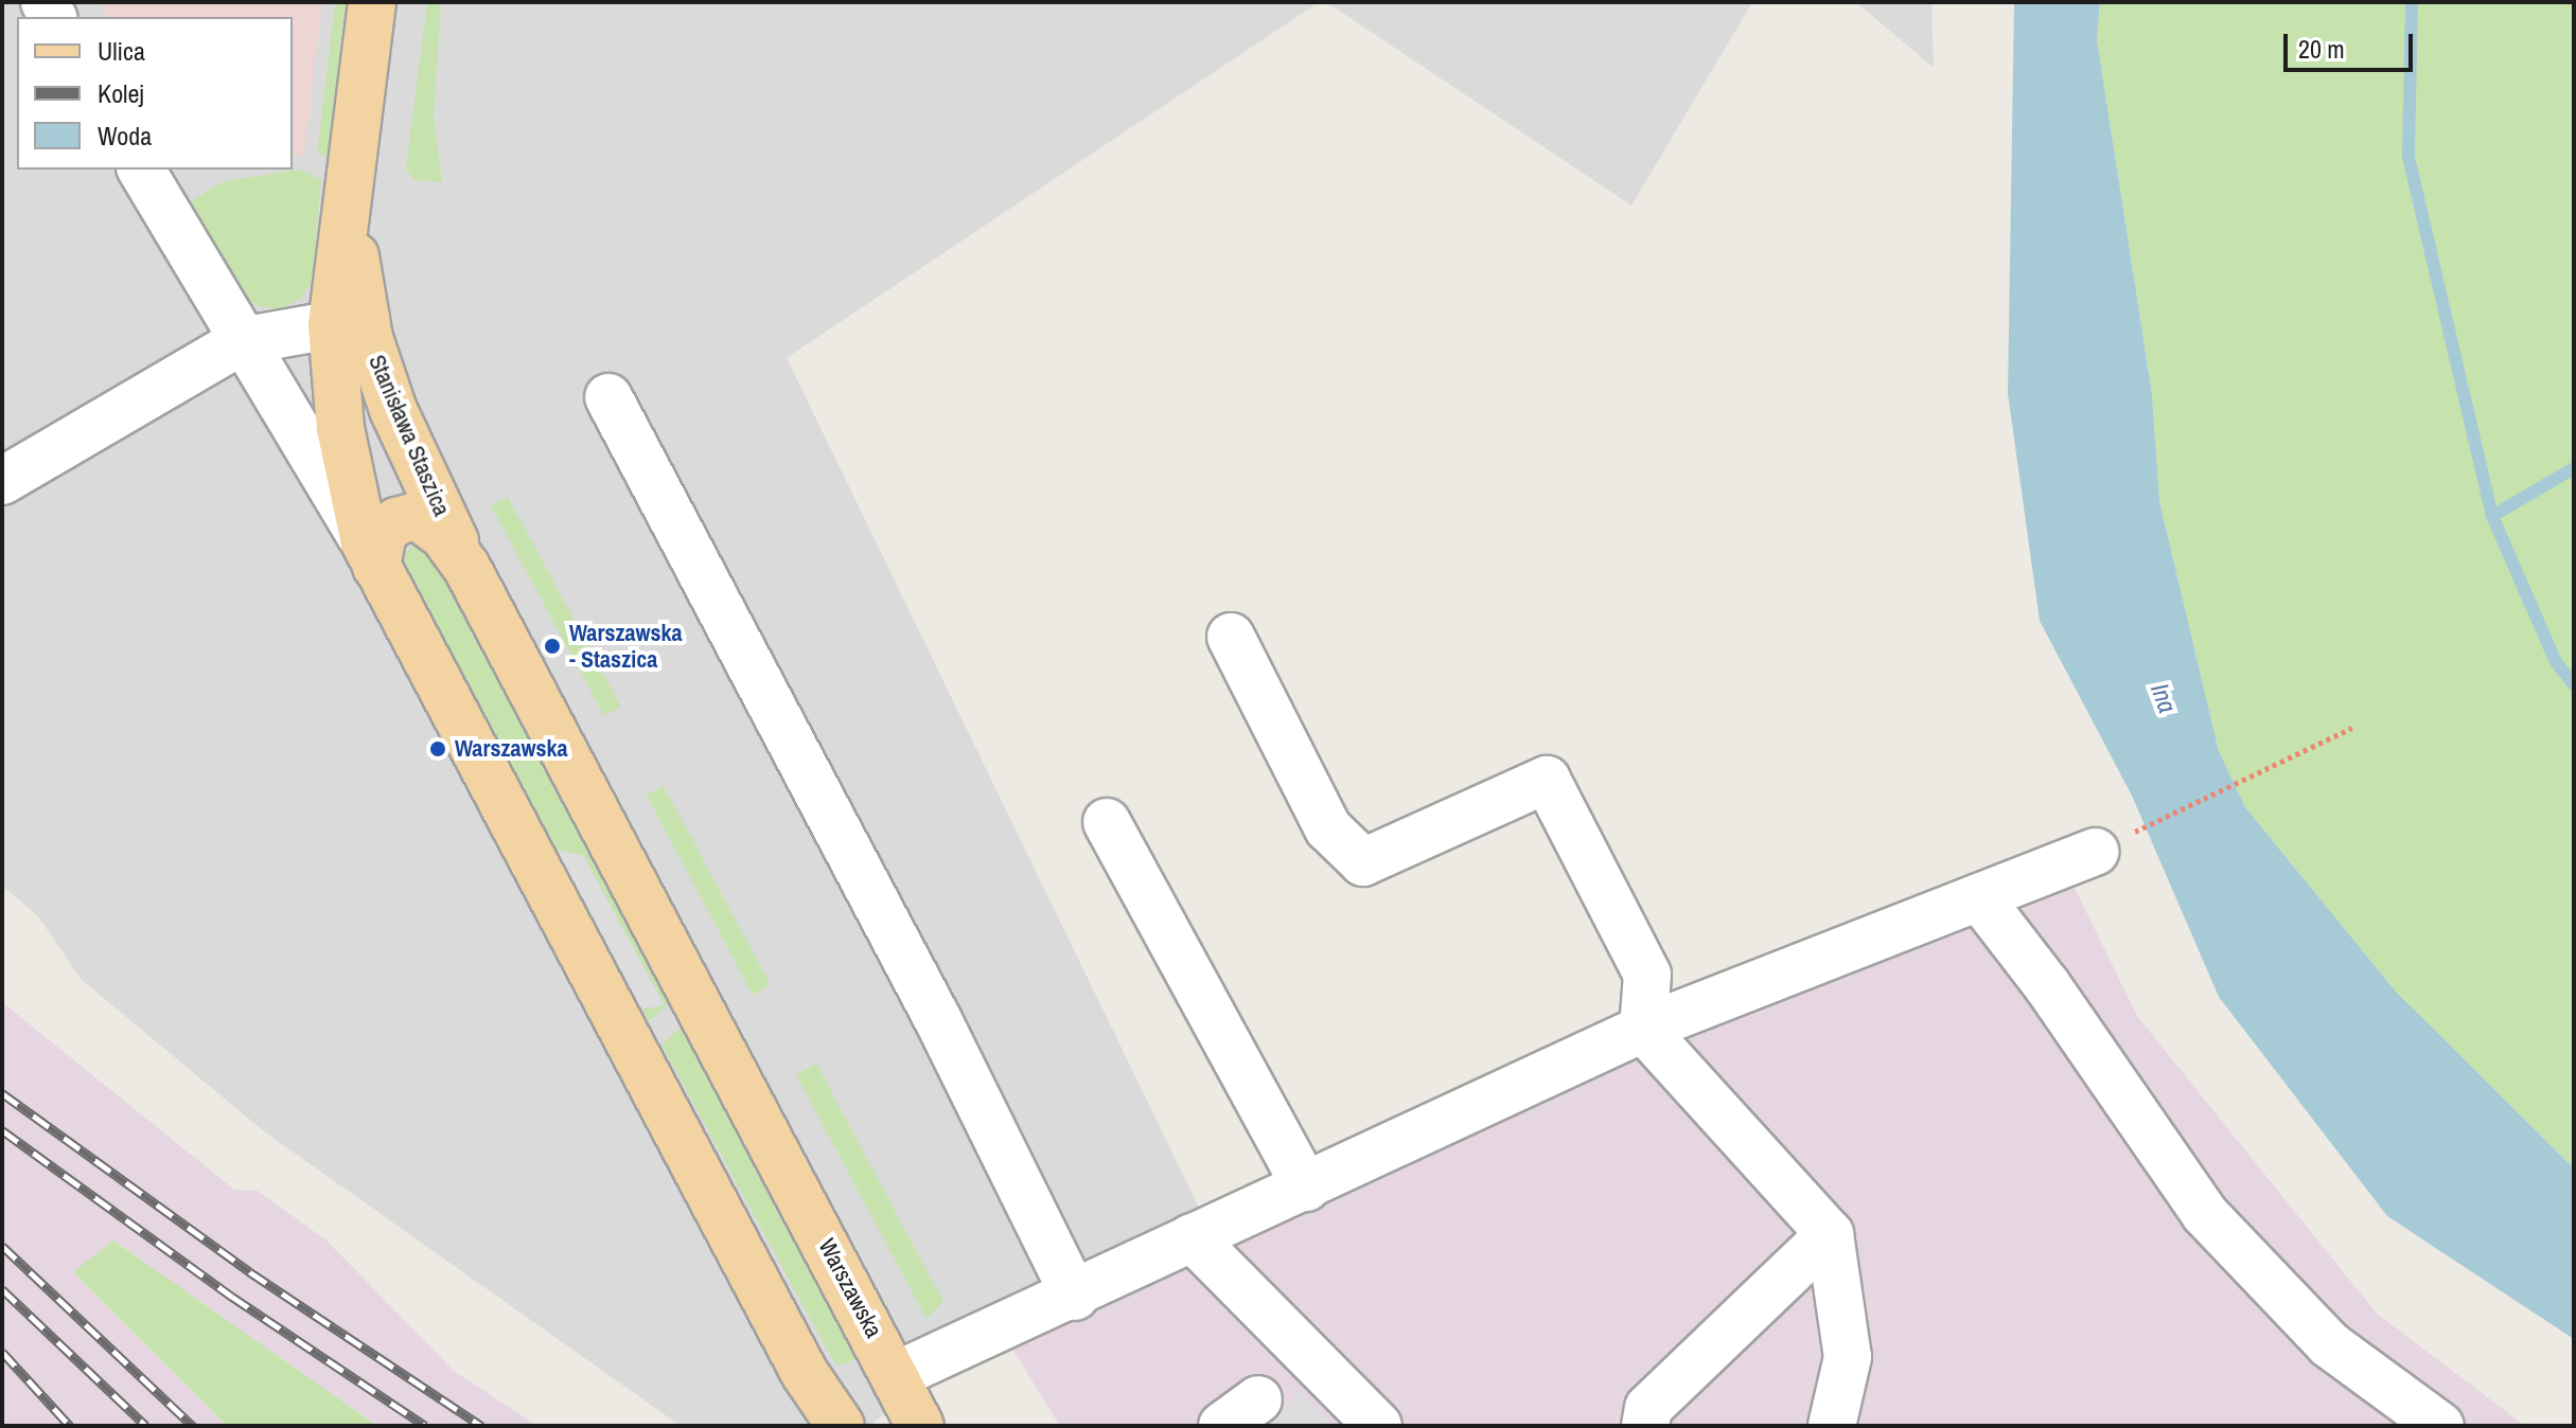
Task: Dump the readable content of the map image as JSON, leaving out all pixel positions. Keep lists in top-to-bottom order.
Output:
{
  "streets": {
    "main road": ["Stanisława Staszica", "Warszawska"]
  },
  "crossings": [
    ["Stanisława Staszica", "Warszawska"]
  ],
  "water": ["Ina"],
  "places": ["Warszawska - Staszica", "Warszawska"],
  "legend": ["Ulica", "Kolej", "Woda"],
  "scale_bar": "20 m"
}
